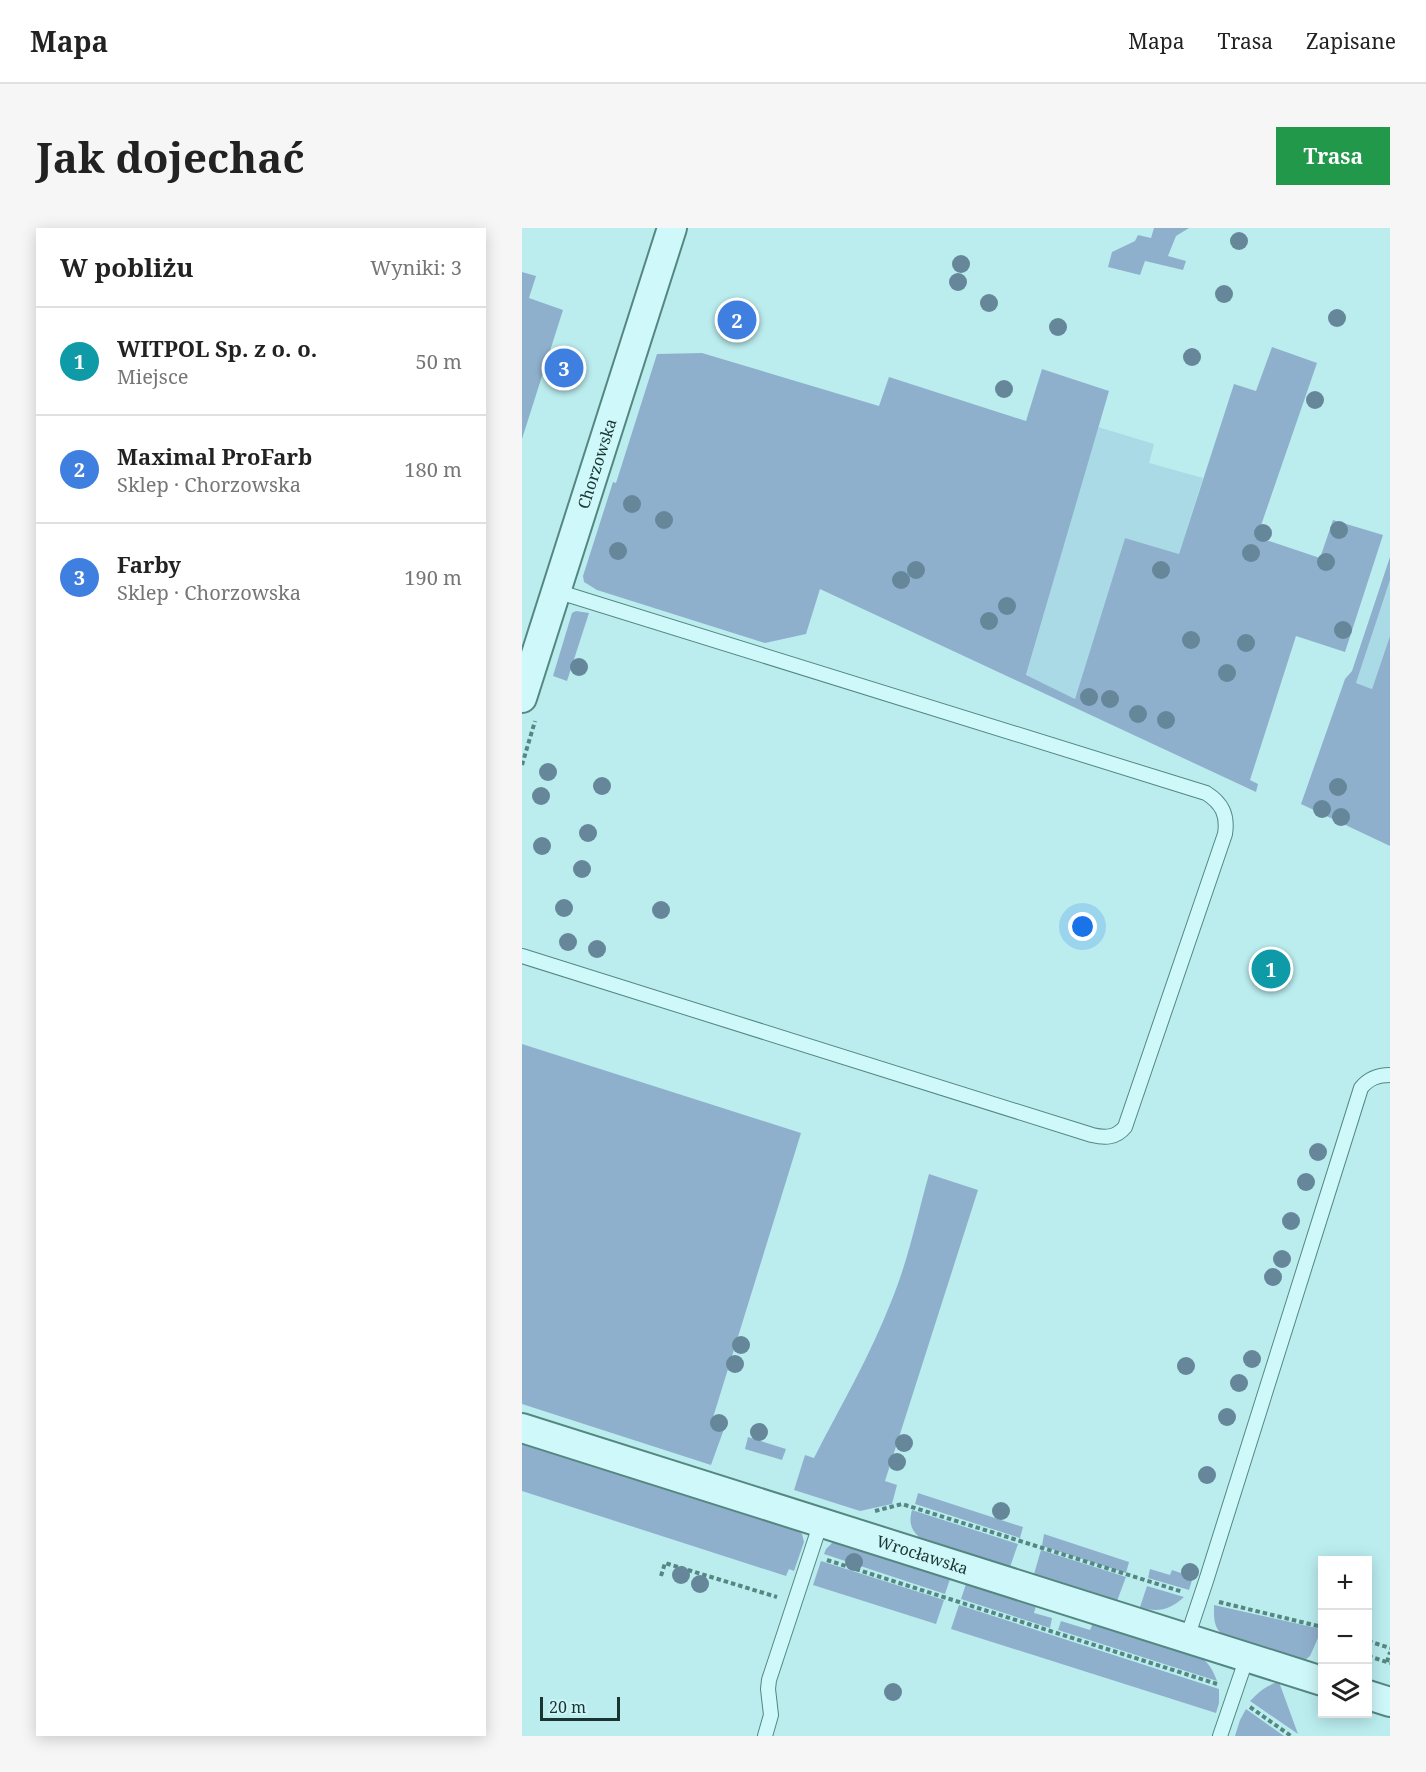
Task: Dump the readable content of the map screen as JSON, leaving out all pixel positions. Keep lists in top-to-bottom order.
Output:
{
  "streets": {
    "street": ["Chorzowska", "Wrocławska"]
  },
  "scale_bar": "20 m",
  "page": {
    "header": "Mapa",
    "nav": ["Mapa", "Trasa", "Zapisane"],
    "buttons": "Trasa",
    "title": "Jak dojechać",
    "heading": ["W pobliżu", "Wyniki: 3"],
    "pins": ["2", "3", "1"],
    "list": [
      {
        "mark": "1",
        "name": "WITPOL Sp. z o. o.",
        "note": "Miejsce",
        "value": "50 m"
      },
      {
        "mark": "2",
        "name": "Maximal ProFarb",
        "note": "Sklep · Chorzowska",
        "value": "180 m"
      },
      {
        "mark": "3",
        "name": "Farby",
        "note": "Sklep · Chorzowska",
        "value": "190 m"
      }
    ],
    "map_buttons": ["+", "−"],
    "scale": "20 m"
  }
}
